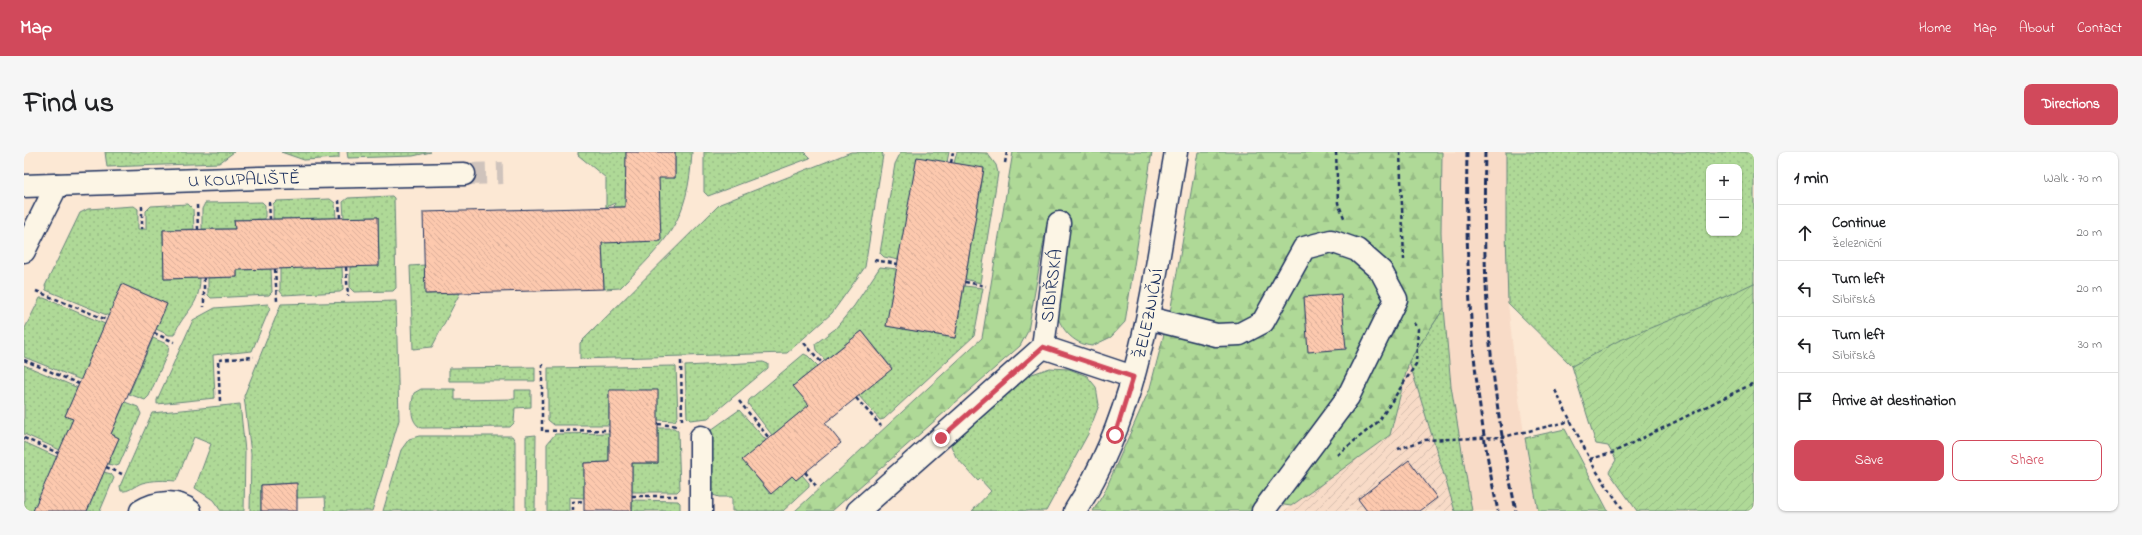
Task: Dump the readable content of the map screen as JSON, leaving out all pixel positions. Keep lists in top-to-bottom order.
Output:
{
  "streets": {
    "street": ["U KOUPALIŠTĚ", "SIBIŘSKÁ", "ŽELEZNIČNÍ"]
  },
  "crossings": [
    ["SIBIŘSKÁ", "ŽELEZNIČNÍ"]
  ],
  "page": {
    "header": "Map",
    "nav": [
      "Home",
      "Map",
      "About",
      "Contact"
    ],
    "title": "Find us",
    "buttons": [
      "Directions",
      ["Save", "Share"]
    ],
    "heading": ["1 min", "Walk · 70 m"],
    "map_buttons": ["+", "−"],
    "list": [
      ["Continue", "Železniční", "20 m"],
      ["Turn left", "Sibiřská", "20 m"],
      ["Turn left", "Sibiřská", "30 m"],
      "Arrive at destination"
    ]
  }
}
